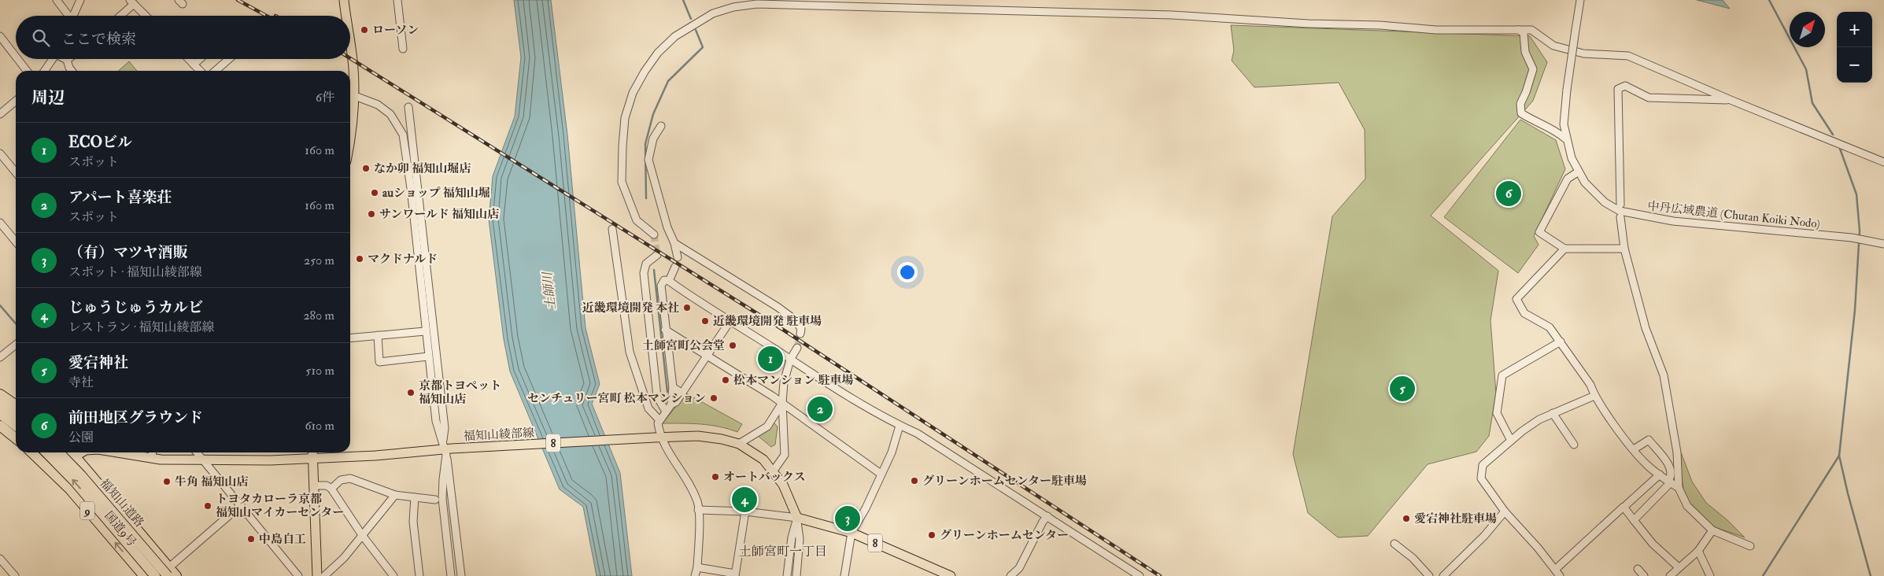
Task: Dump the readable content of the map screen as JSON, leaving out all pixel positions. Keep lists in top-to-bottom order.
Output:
{
  "streets": {
    "highway": ["福知山道路", "9", "国道9号"],
    "main road": ["福知山綾部線", "8"],
    "street": ["中丹広域農道 (Chutan Koiki Nodo)"]
  },
  "crossings": [
    ["福知山綾部線", "8"],
    ["福知山綾部線", "国道9号"],
    ["福知山道路", "国道9号"]
  ],
  "districts": ["土師宮町一丁目"],
  "water": ["土師川"],
  "places": [
    "ローソン",
    "なか卯 福知山堀店",
    "auショップ 福知山堀",
    "サンワールド 福知山店",
    "マクドナルド",
    "近畿環境開発 本社",
    "近畿環境開発 駐車場",
    "土師宮町公会堂",
    "松本マンション 駐車場",
    "京都トヨペット 福知山店",
    "センチュリー宮町 松本マンション",
    "オートバックス",
    "グリーンホームセンター駐車場",
    "牛角 福知山店",
    "トヨタカローラ京都 福知山マイカーセンター",
    "愛宕神社駐車場",
    "グリーンホームセンター",
    "中島自工"
  ],
  "north": "top right",
  "page": {
    "map_buttons": ["+", "−"],
    "search": "ここで検索",
    "heading": ["周辺", "6件"],
    "list": [
      {
        "mark": "1",
        "name": "ECOビル",
        "note": "スポット",
        "value": "160 m"
      },
      {
        "mark": "2",
        "name": "アパート喜楽荘",
        "note": "スポット",
        "value": "160 m"
      },
      {
        "mark": "3",
        "name": "（有）マツヤ酒販",
        "note": "スポット · 福知山綾部線",
        "value": "250 m"
      },
      {
        "mark": "4",
        "name": "じゅうじゅうカルビ",
        "note": "レストラン · 福知山綾部線",
        "value": "280 m"
      },
      {
        "mark": "5",
        "name": "愛宕神社",
        "note": "寺社",
        "value": "510 m"
      },
      {
        "mark": "6",
        "name": "前田地区グラウンド",
        "note": "公園",
        "value": "610 m"
      }
    ],
    "pins": [
      "6",
      "1",
      "5",
      "2",
      "4",
      "3"
    ]
  }
}
